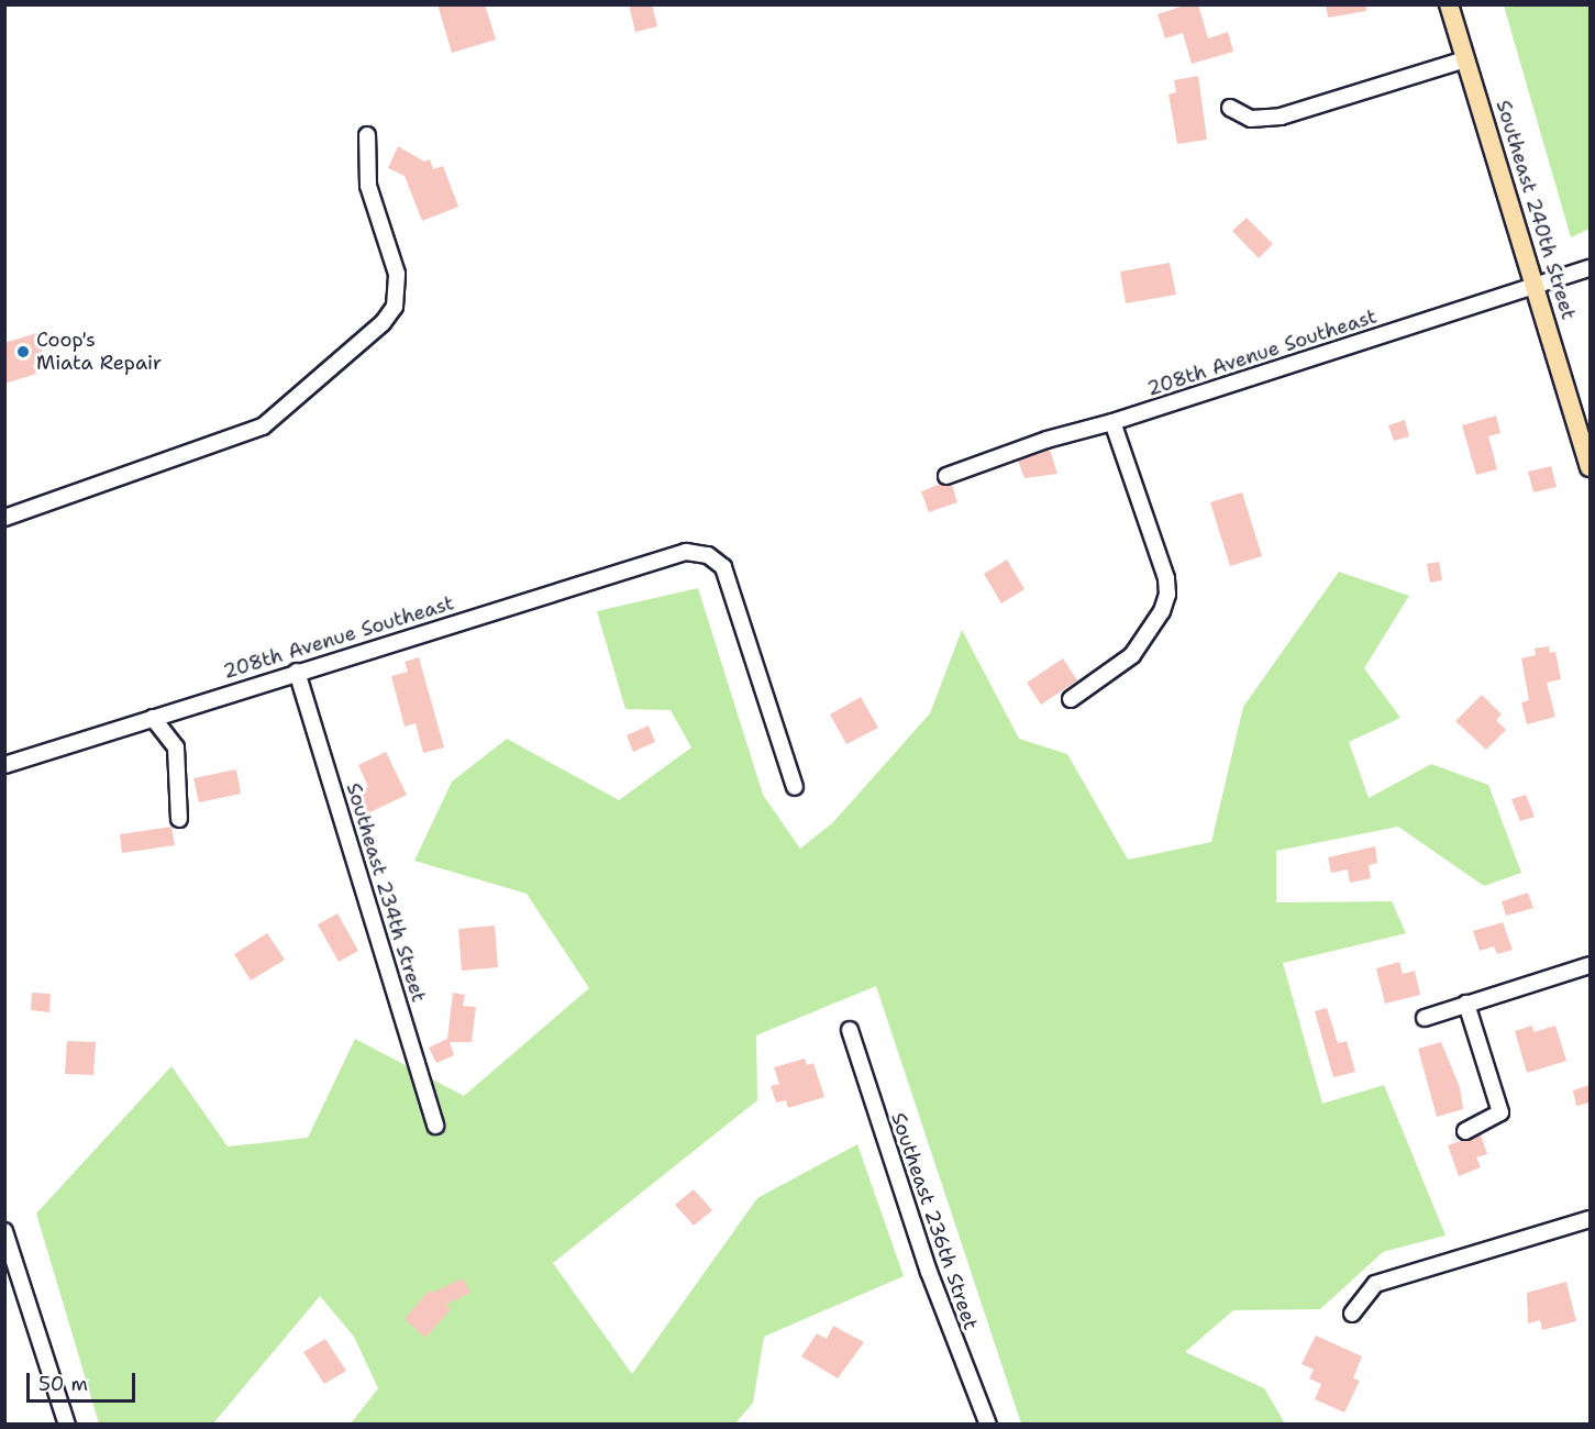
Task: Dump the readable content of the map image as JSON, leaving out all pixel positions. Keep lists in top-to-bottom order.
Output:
{
  "streets": {
    "main road": ["Southeast 240th Street"],
    "street": ["208th Avenue Southeast", "Southeast 234th Street", "Southeast 236th Street"]
  },
  "crossings": [
    ["Southeast 240th Street", "208th Avenue Southeast"],
    ["208th Avenue Southeast", "Southeast 234th Street"]
  ],
  "places": ["Coop's Miata Repair"],
  "scale_bar": "50 m"
}
